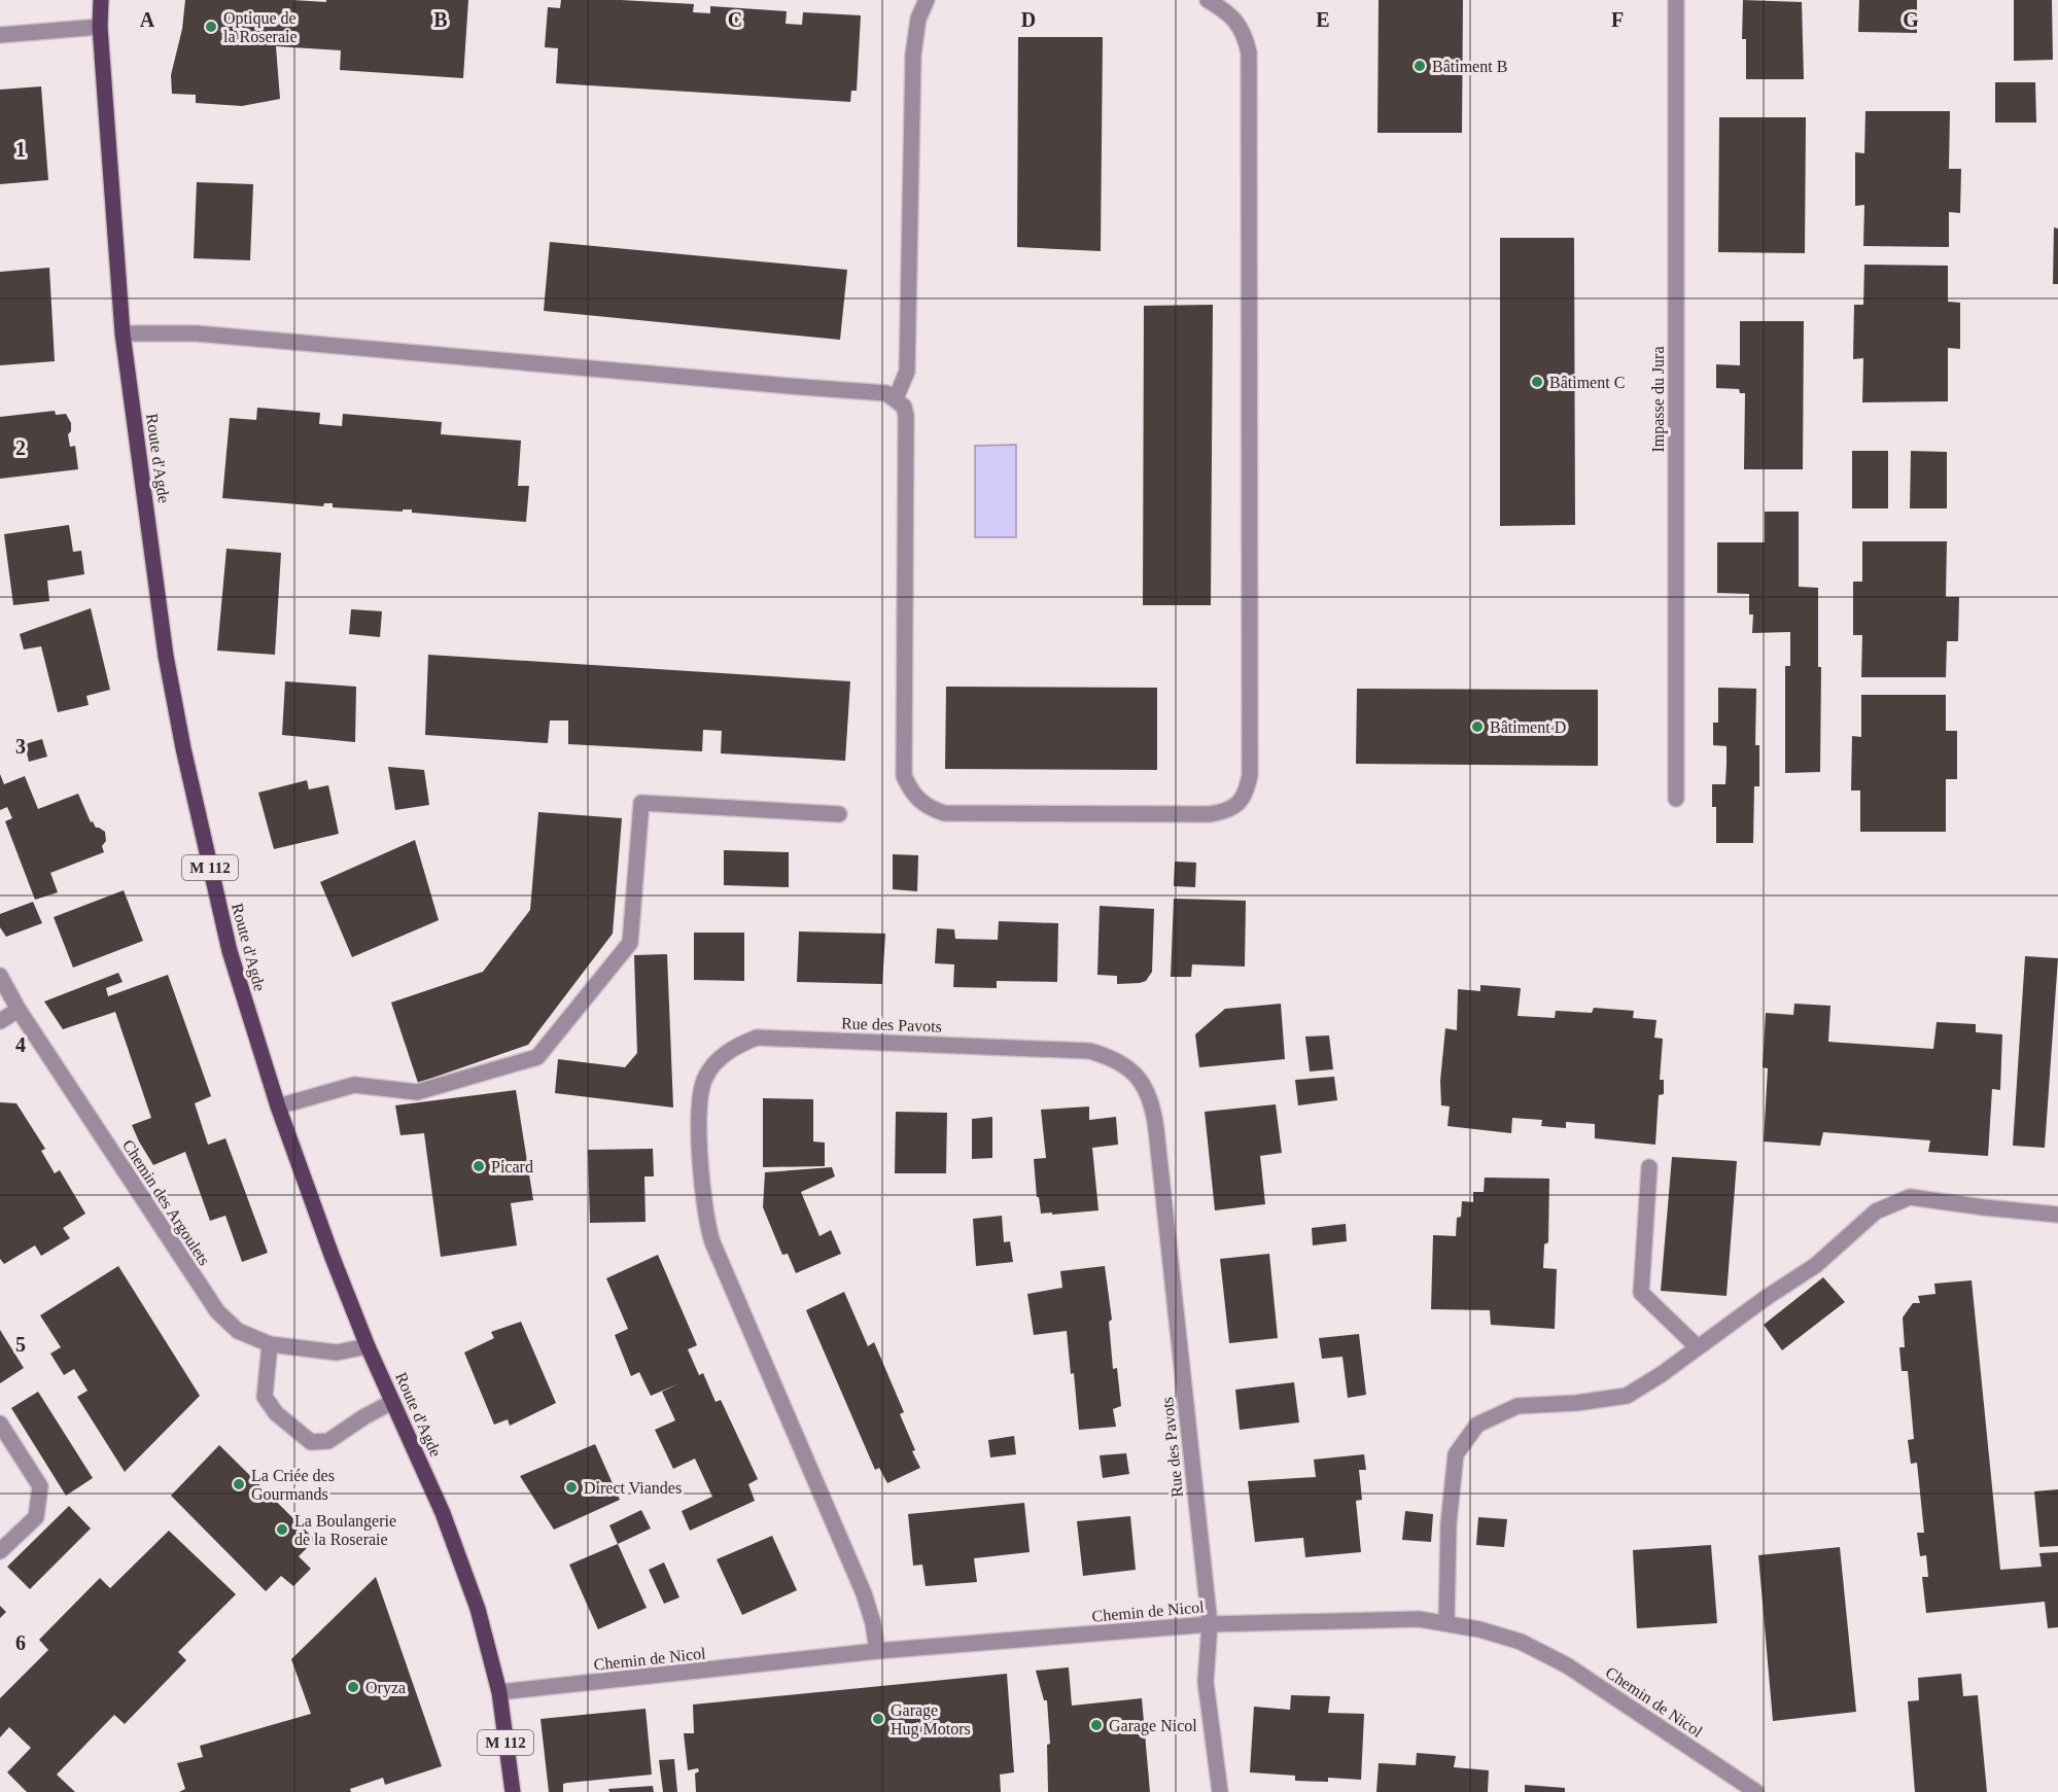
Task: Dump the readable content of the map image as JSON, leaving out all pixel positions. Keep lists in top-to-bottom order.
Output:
{
  "streets": {
    "main road": ["Route d'Agde", "M 112"],
    "street": [
      "Impasse du Jura",
      "Rue des Pavots",
      "Chemin des Argoulets",
      "Chemin de Nicol"
    ]
  },
  "crossings": [
    ["Route d'Agde", "Chemin des Argoulets"],
    ["Route d'Agde", "Chemin de Nicol"],
    ["Rue des Pavots", "Chemin de Nicol"]
  ],
  "places": [
    "Optique de la Roseraie",
    "Bâtiment B",
    "Bâtiment C",
    "Bâtiment D",
    "Picard",
    "La Criée des Gourmands",
    "Direct Viandes",
    "La Boulangerie de la Roseraie",
    "Oryza",
    "Garage Hug Motors",
    "Garage Nicol"
  ],
  "grid": {
    "columns": [
      "A",
      "B",
      "C",
      "D",
      "E",
      "F",
      "G"
    ],
    "rows": [
      "1",
      "2",
      "3",
      "4",
      "5",
      "6"
    ]
  }
}
